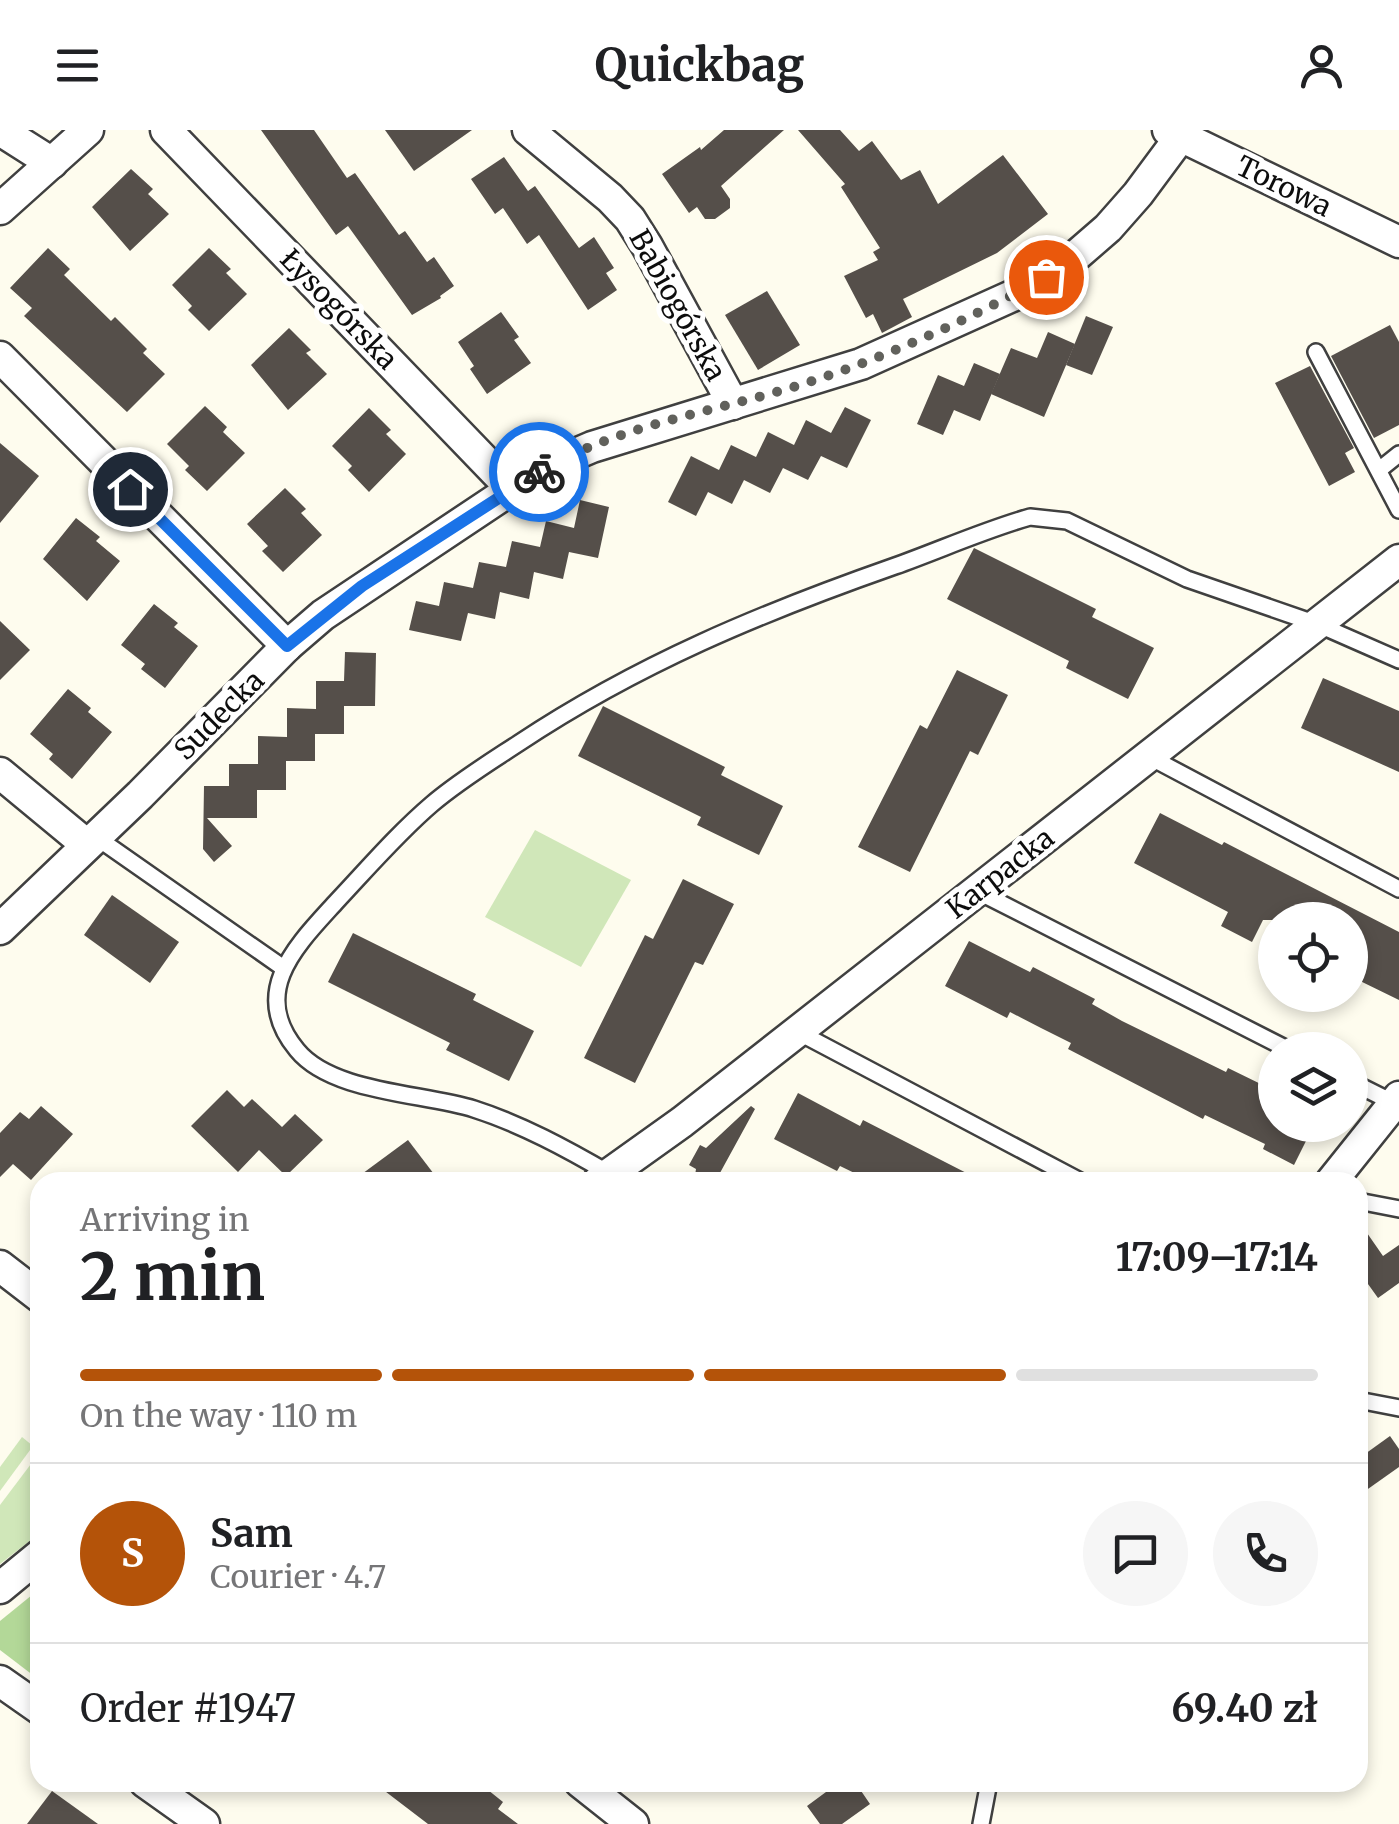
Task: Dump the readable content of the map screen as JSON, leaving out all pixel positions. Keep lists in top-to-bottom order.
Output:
{
  "streets": {
    "street": [
      "Torowa",
      "Babiogórska",
      "Łysogórska",
      "Sudecka",
      "Karpacka"
    ]
  },
  "crossings": [
    ["Torowa", "Sudecka"],
    ["Babiogórska", "Sudecka"],
    ["Łysogórska", "Sudecka"]
  ],
  "page": {
    "header": "Quickbag",
    "heading": ["2 min", "Arriving in", "17:09–17:14"],
    "panel": [
      "Sam",
      "Courier · 4.7",
      "Order #1947",
      "69.40 zł"
    ],
    "bar": "On the way · 110 m",
    "round": "S"
  }
}
